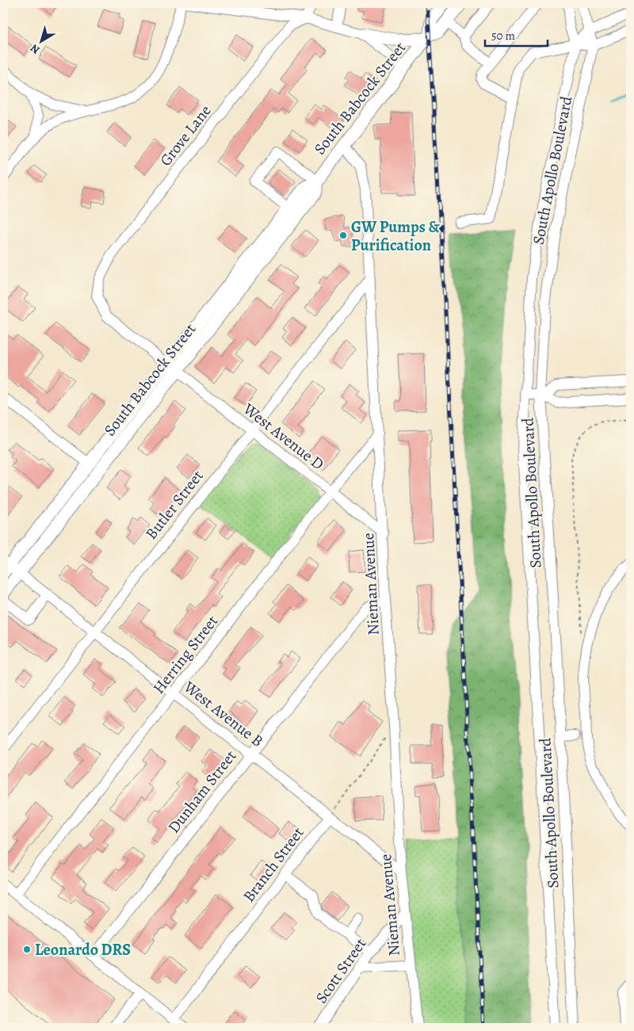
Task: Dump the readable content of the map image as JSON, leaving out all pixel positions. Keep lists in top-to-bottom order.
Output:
{
  "streets": {
    "main road": ["South Babcock Street"],
    "street": [
      "Grove Lane",
      "South Apollo Boulevard",
      "West Avenue D",
      "Butler Street",
      "Nieman Avenue",
      "Herring Street",
      "West Avenue B",
      "Dunham Street",
      "Branch Street",
      "Scott Street"
    ]
  },
  "crossings": [
    ["South Babcock Street", "West Avenue D"],
    ["South Babcock Street", "Nieman Avenue"],
    ["South Babcock Street", "West Avenue B"],
    ["Grove Lane", "West Avenue D"],
    ["West Avenue D", "Butler Street"],
    ["West Avenue D", "Nieman Avenue"],
    ["West Avenue D", "Herring Street"],
    ["Butler Street", "Nieman Avenue"],
    ["Butler Street", "West Avenue B"],
    ["Nieman Avenue", "Herring Street"],
    ["Nieman Avenue", "West Avenue B"],
    ["Nieman Avenue", "Dunham Street"],
    ["Nieman Avenue", "Scott Street"],
    ["Herring Street", "West Avenue B"],
    ["West Avenue B", "Dunham Street"],
    ["West Avenue B", "Branch Street"]
  ],
  "places": ["GW Pumps & Purification", "Leonardo DRS"],
  "scale_bar": "50 m",
  "north": "bottom left"
}
